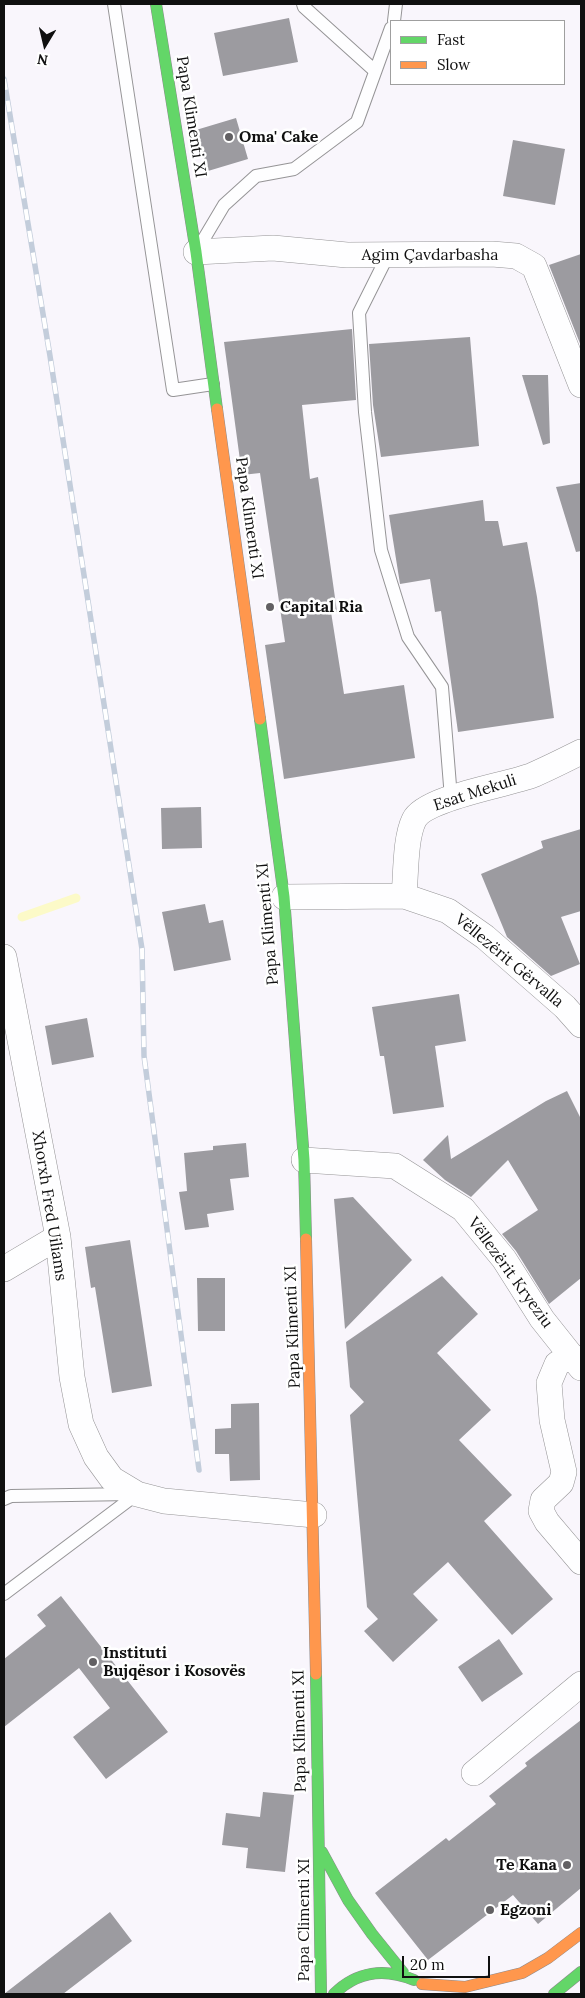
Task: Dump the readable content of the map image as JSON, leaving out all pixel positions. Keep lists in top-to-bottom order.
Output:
{
  "streets": {
    "street": [
      "Papa Klimenti XI",
      "Agim Çavdarbasha",
      "Esat Mekuli",
      "Vëllezërit Gërvalla",
      "Xhorxh Fred Uiliams",
      "Vëllezërit Kryeziu",
      "Papa Climenti XI"
    ]
  },
  "crossings": [
    ["Papa Klimenti XI", "Agim Çavdarbasha"],
    ["Papa Klimenti XI", "Vëllezërit Gërvalla"],
    ["Papa Klimenti XI", "Xhorxh Fred Uiliams"],
    ["Papa Klimenti XI", "Vëllezërit Kryeziu"],
    ["Papa Klimenti XI", "Papa Climenti XI"],
    ["Esat Mekuli", "Vëllezërit Gërvalla"]
  ],
  "places": [
    "Oma' Cake",
    "Capital Ria",
    "Instituti Bujqësor i Kosovës",
    "Te Kana",
    "Egzoni"
  ],
  "legend": ["Fast", "Slow"],
  "scale_bar": "20 m",
  "north": "bottom"
}
